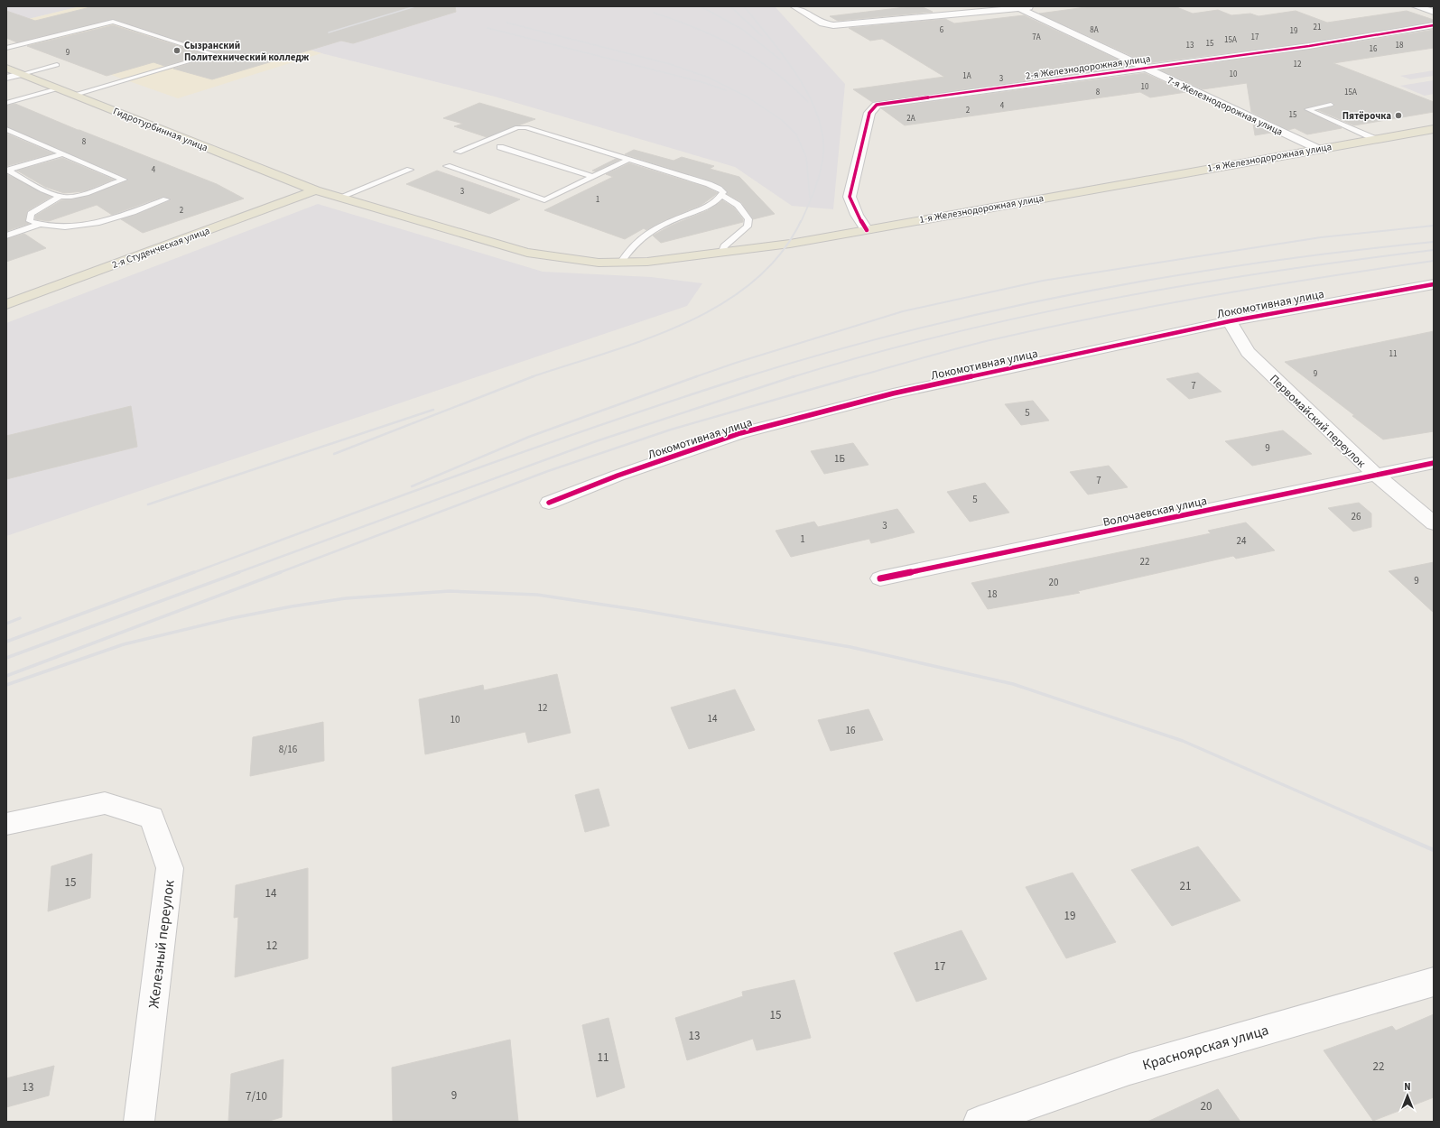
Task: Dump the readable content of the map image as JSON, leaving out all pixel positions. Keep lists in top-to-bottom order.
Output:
{
  "streets": {
    "main road": ["Гидротурбинная улица", "1-я Железнодорожная улица", "2-я Студенческая улица"],
    "street": [
      "2-я Железнодорожная улица",
      "7-я Железнодорожная улица",
      "Локомотивная улица",
      "Первомайский переулок",
      "Волочаевская улица",
      "Железный переулок",
      "Красноярская улица"
    ]
  },
  "crossings": [
    ["2-я Железнодорожная улица", "7-я Железнодорожная улица"],
    ["2-я Железнодорожная улица", "1-я Железнодорожная улица"],
    ["7-я Железнодорожная улица", "1-я Железнодорожная улица"],
    ["Гидротурбинная улица", "1-я Железнодорожная улица"],
    ["Гидротурбинная улица", "2-я Студенческая улица"],
    ["Локомотивная улица", "Первомайский переулок"],
    ["Первомайский переулок", "Волочаевская улица"]
  ],
  "places": ["Сызранский Политехнический колледж", "Пятёрочка"],
  "house_numbers": [
    "21",
    "6",
    "8А",
    "19",
    "7А",
    "17",
    "15А",
    "15",
    "13",
    "18",
    "16",
    "9",
    "12",
    "10",
    "1А",
    "3",
    "10",
    "8",
    "15А",
    "4",
    "2",
    "15",
    "2А",
    "8",
    "4",
    "3",
    "1",
    "2",
    "11",
    "9",
    "7",
    "5",
    "9",
    "1Б",
    "7",
    "5",
    "26",
    "3",
    "1",
    "24",
    "22",
    "9",
    "20",
    "18",
    "12",
    "14",
    "10",
    "16",
    "8/16",
    "15",
    "21",
    "14",
    "19",
    "12",
    "17",
    "15",
    "13",
    "11",
    "22",
    "13",
    "9",
    "7/10",
    "20"
  ],
  "north": "top"
}
